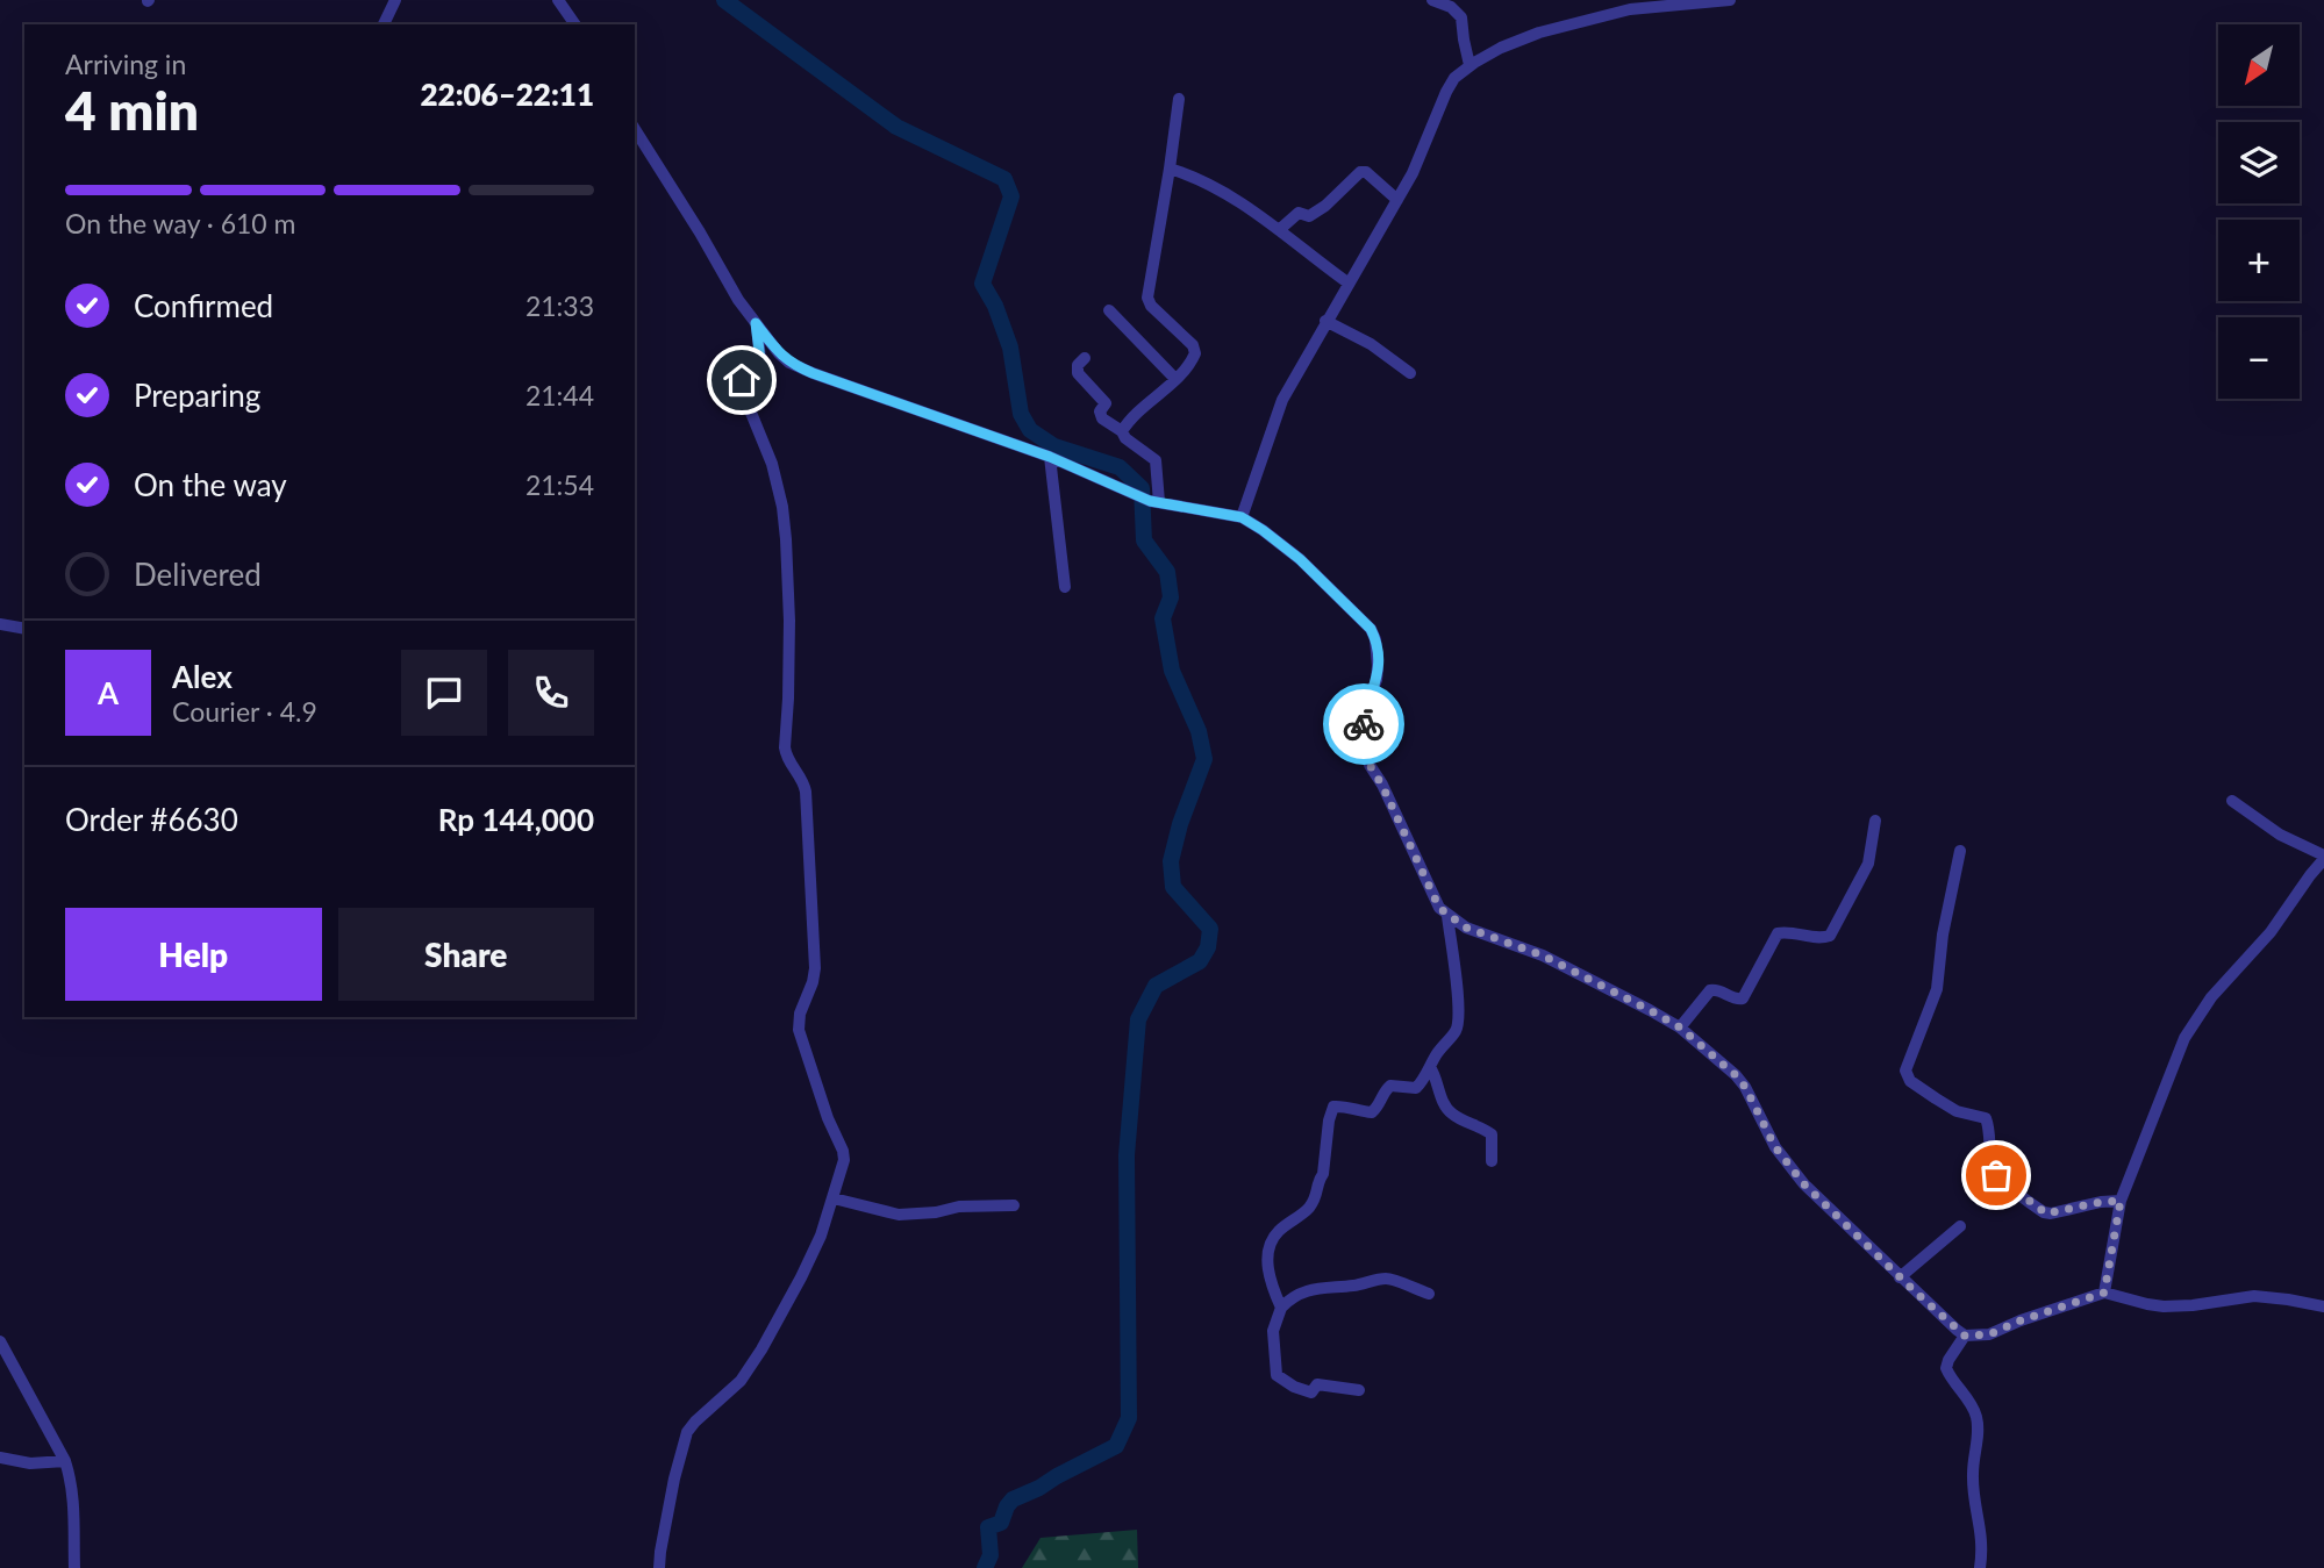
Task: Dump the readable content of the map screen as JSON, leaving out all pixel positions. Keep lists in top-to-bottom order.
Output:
{
  "north": "bottom left",
  "page": {
    "map_buttons": ["+", "−"],
    "heading": ["4 min", "Arriving in", "22:06–22:11"],
    "panel": [
      "Alex",
      "Courier · 4.9",
      "Order #6630",
      "Rp 144,000"
    ],
    "bar": "On the way · 610 m",
    "list": [
      ["Confirmed", "21:33"],
      ["Preparing", "21:44"],
      ["On the way", "21:54"],
      "Delivered"
    ],
    "round": "A",
    "buttons": ["Help", "Share"]
  }
}
